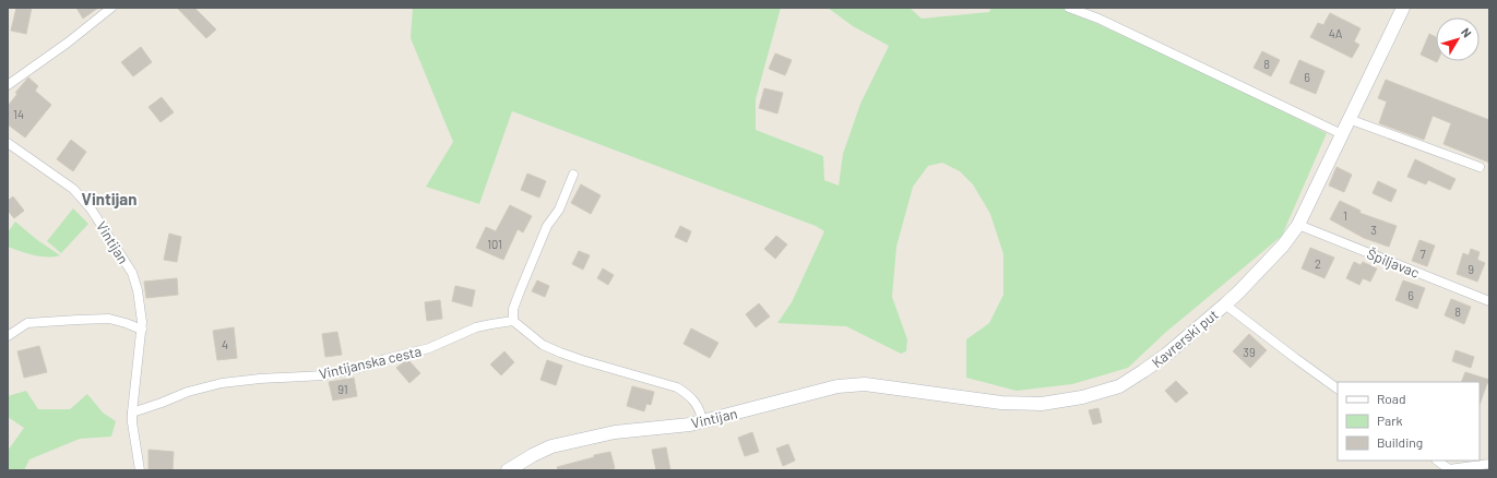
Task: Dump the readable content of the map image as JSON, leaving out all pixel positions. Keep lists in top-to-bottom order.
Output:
{
  "streets": {
    "main road": ["Vintijan", "Kavrerski put"],
    "street": ["Špiljavac", "Vintijanska cesta"]
  },
  "crossings": [
    ["Vintijan", "Kavrerski put"],
    ["Vintijan", "Vintijanska cesta"],
    ["Špiljavac", "Kavrerski put"]
  ],
  "districts": ["Vintijan"],
  "house_numbers": [
    "4A",
    "8",
    "6",
    "14",
    "1",
    "3",
    "101",
    "7",
    "2",
    "9",
    "6",
    "8",
    "4",
    "39",
    "91"
  ],
  "legend": ["Road", "Park", "Building"],
  "north": "top right"
}
